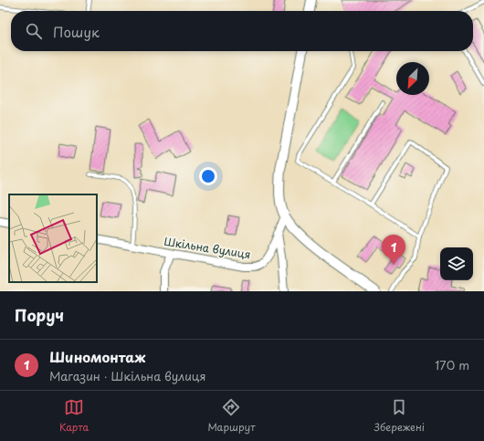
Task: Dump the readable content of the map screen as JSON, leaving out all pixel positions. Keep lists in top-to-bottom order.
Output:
{
  "streets": {
    "street": ["Шкільна вулиця"]
  },
  "north": "bottom left",
  "page": {
    "search": "Пошук",
    "pins": "1",
    "heading": "Поруч",
    "list": [
      {
        "mark": "1",
        "name": "Шиномонтаж",
        "note": "Магазин · Шкільна вулиця",
        "value": "170 m"
      }
    ],
    "nav": ["Карта", "Маршрут", "Збережені"]
  }
}
